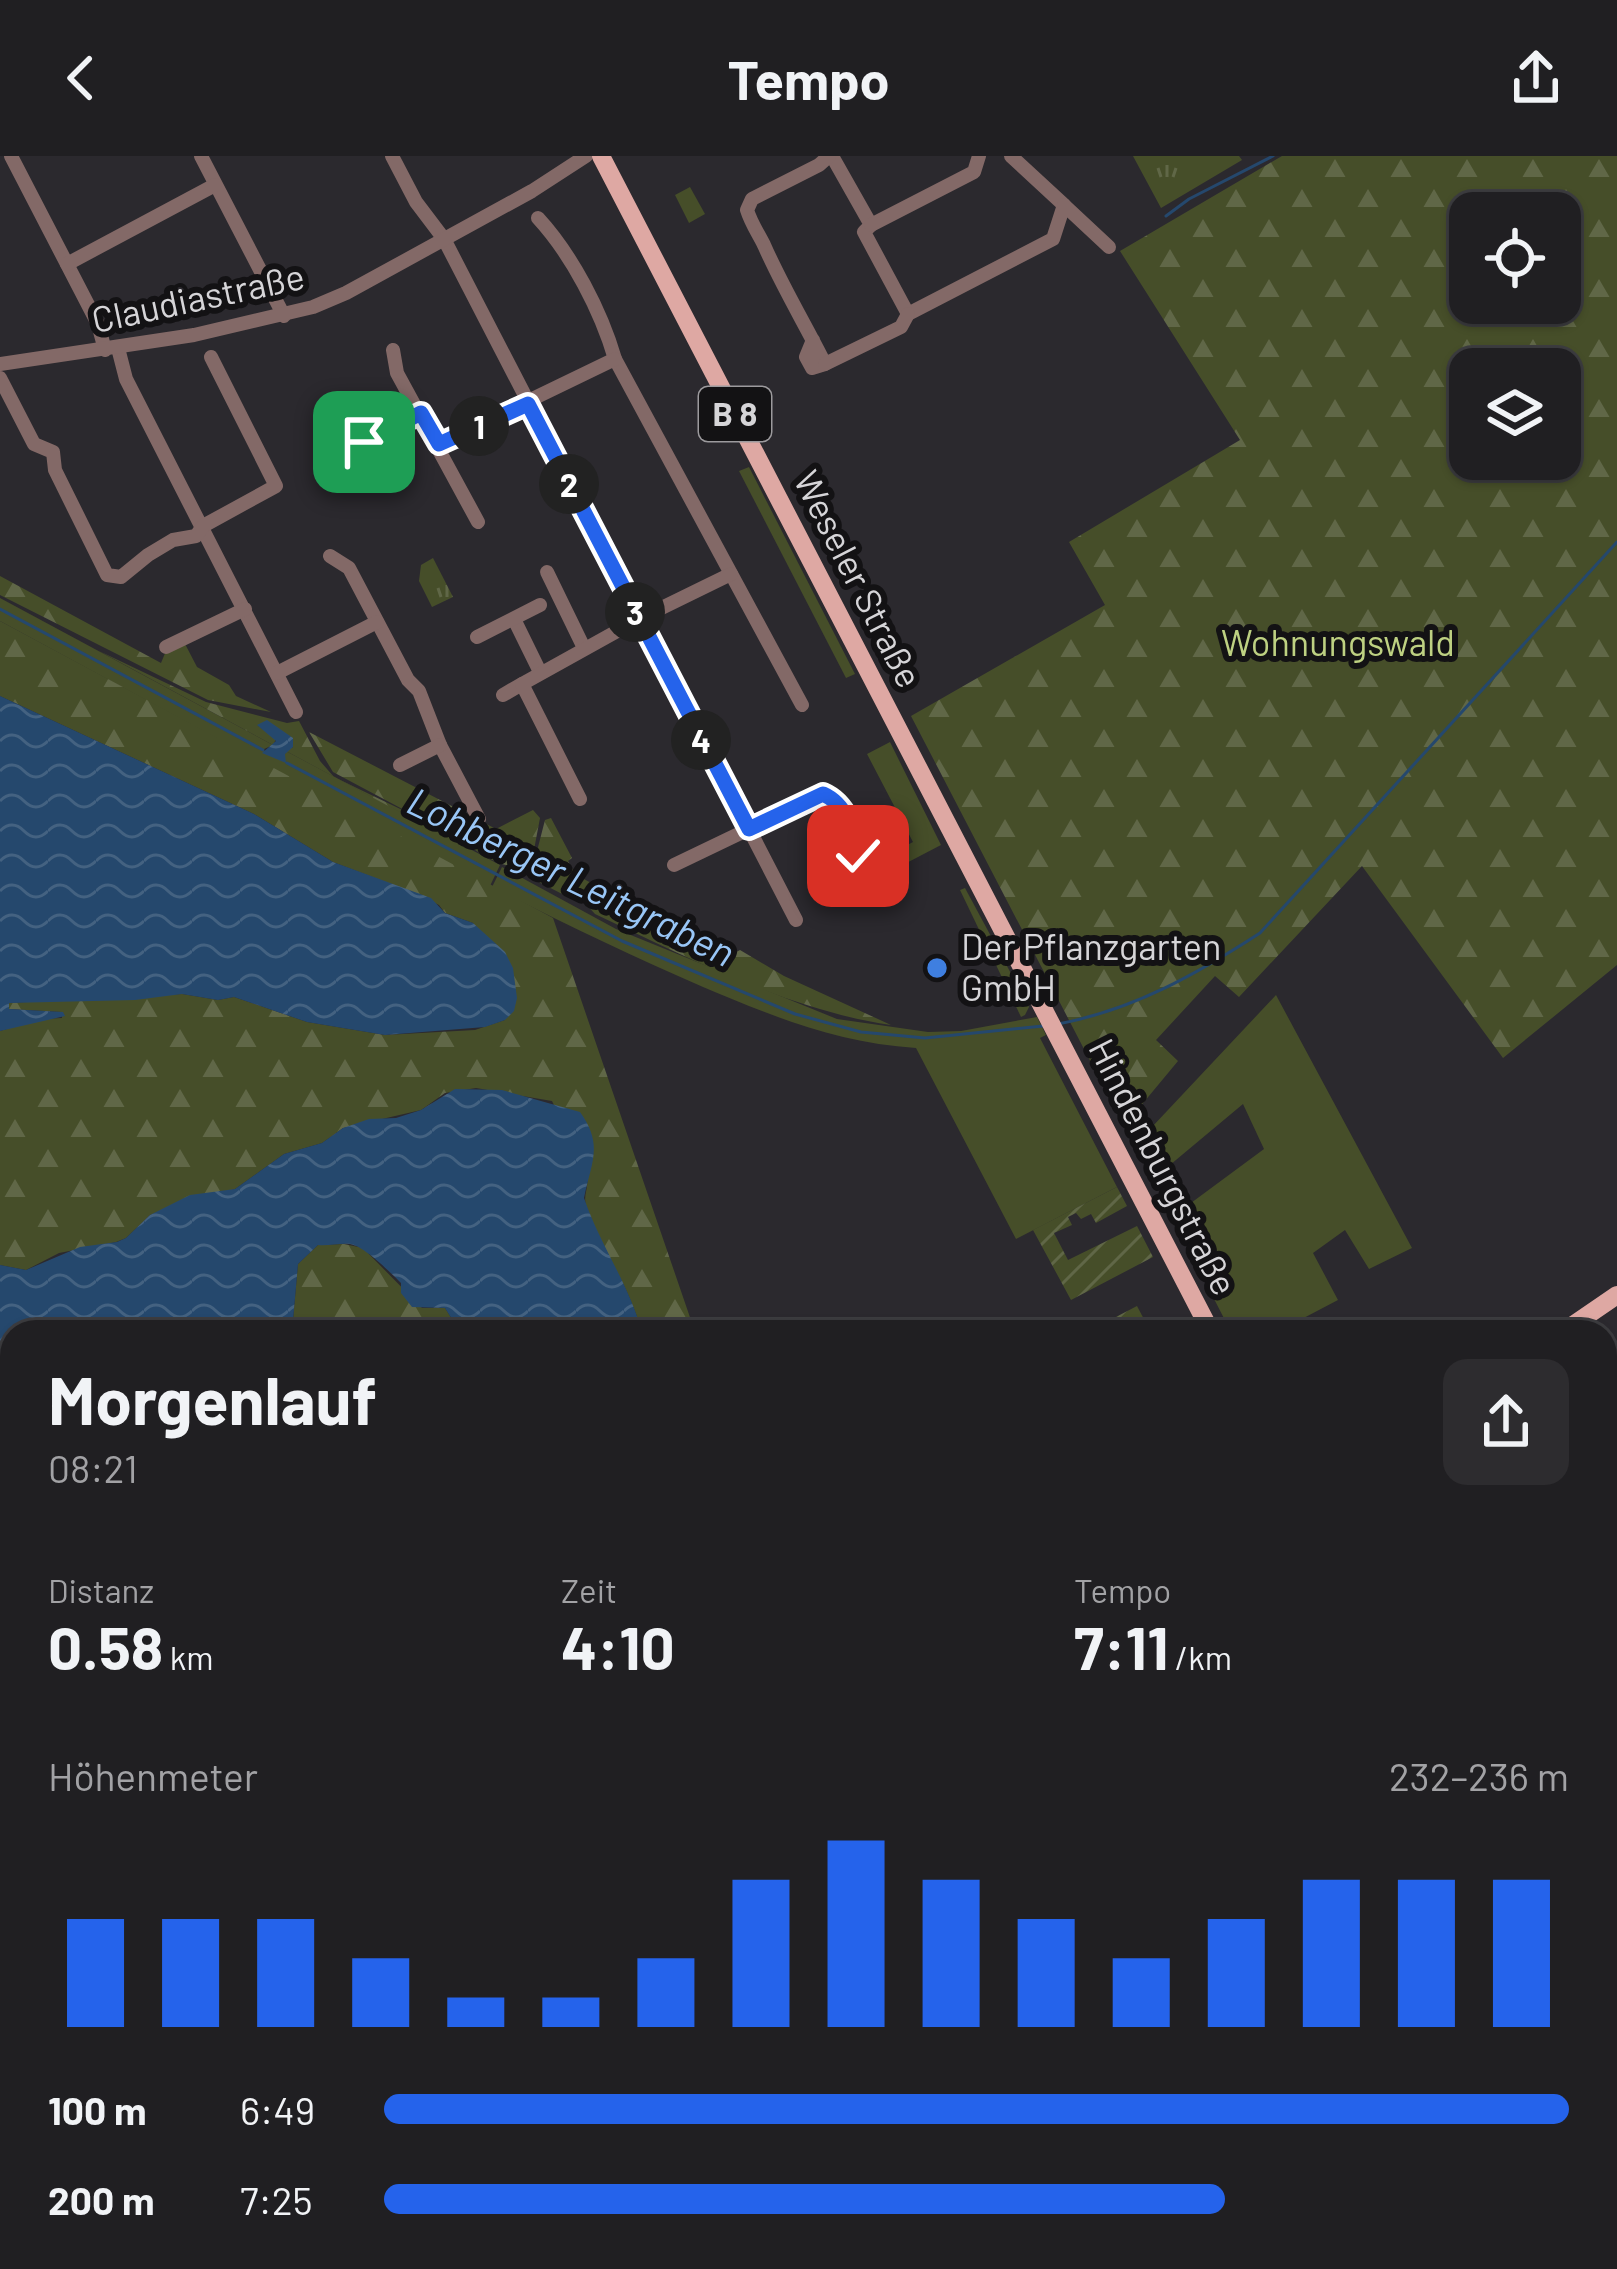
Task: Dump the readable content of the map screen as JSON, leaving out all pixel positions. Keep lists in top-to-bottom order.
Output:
{
  "streets": {
    "main road": ["B 8", "Weseler Straße", "Hindenburgstraße"],
    "street": ["Claudiastraße"]
  },
  "crossings": [
    ["Weseler Straße", "Hindenburgstraße"]
  ],
  "water": ["Lohberger Leitgraben"],
  "parks": ["Wohnungswald"],
  "places": ["Der Pflanzgarten GmbH"],
  "page": {
    "header": "Tempo",
    "pins": [
      "1",
      "2",
      "3",
      "4"
    ],
    "heading": ["Morgenlauf", "08:21"],
    "stats": [
      ["Distanz", "0.58 km"],
      ["Zeit", "4:10"],
      ["Tempo", "7:11 /km"]
    ],
    "chart": ["Höhenmeter", "232–236 m"],
    "list": [
      {
        "name": "100 m",
        "note": "6:49"
      },
      {
        "name": "200 m",
        "note": "7:25"
      }
    ]
  }
}
